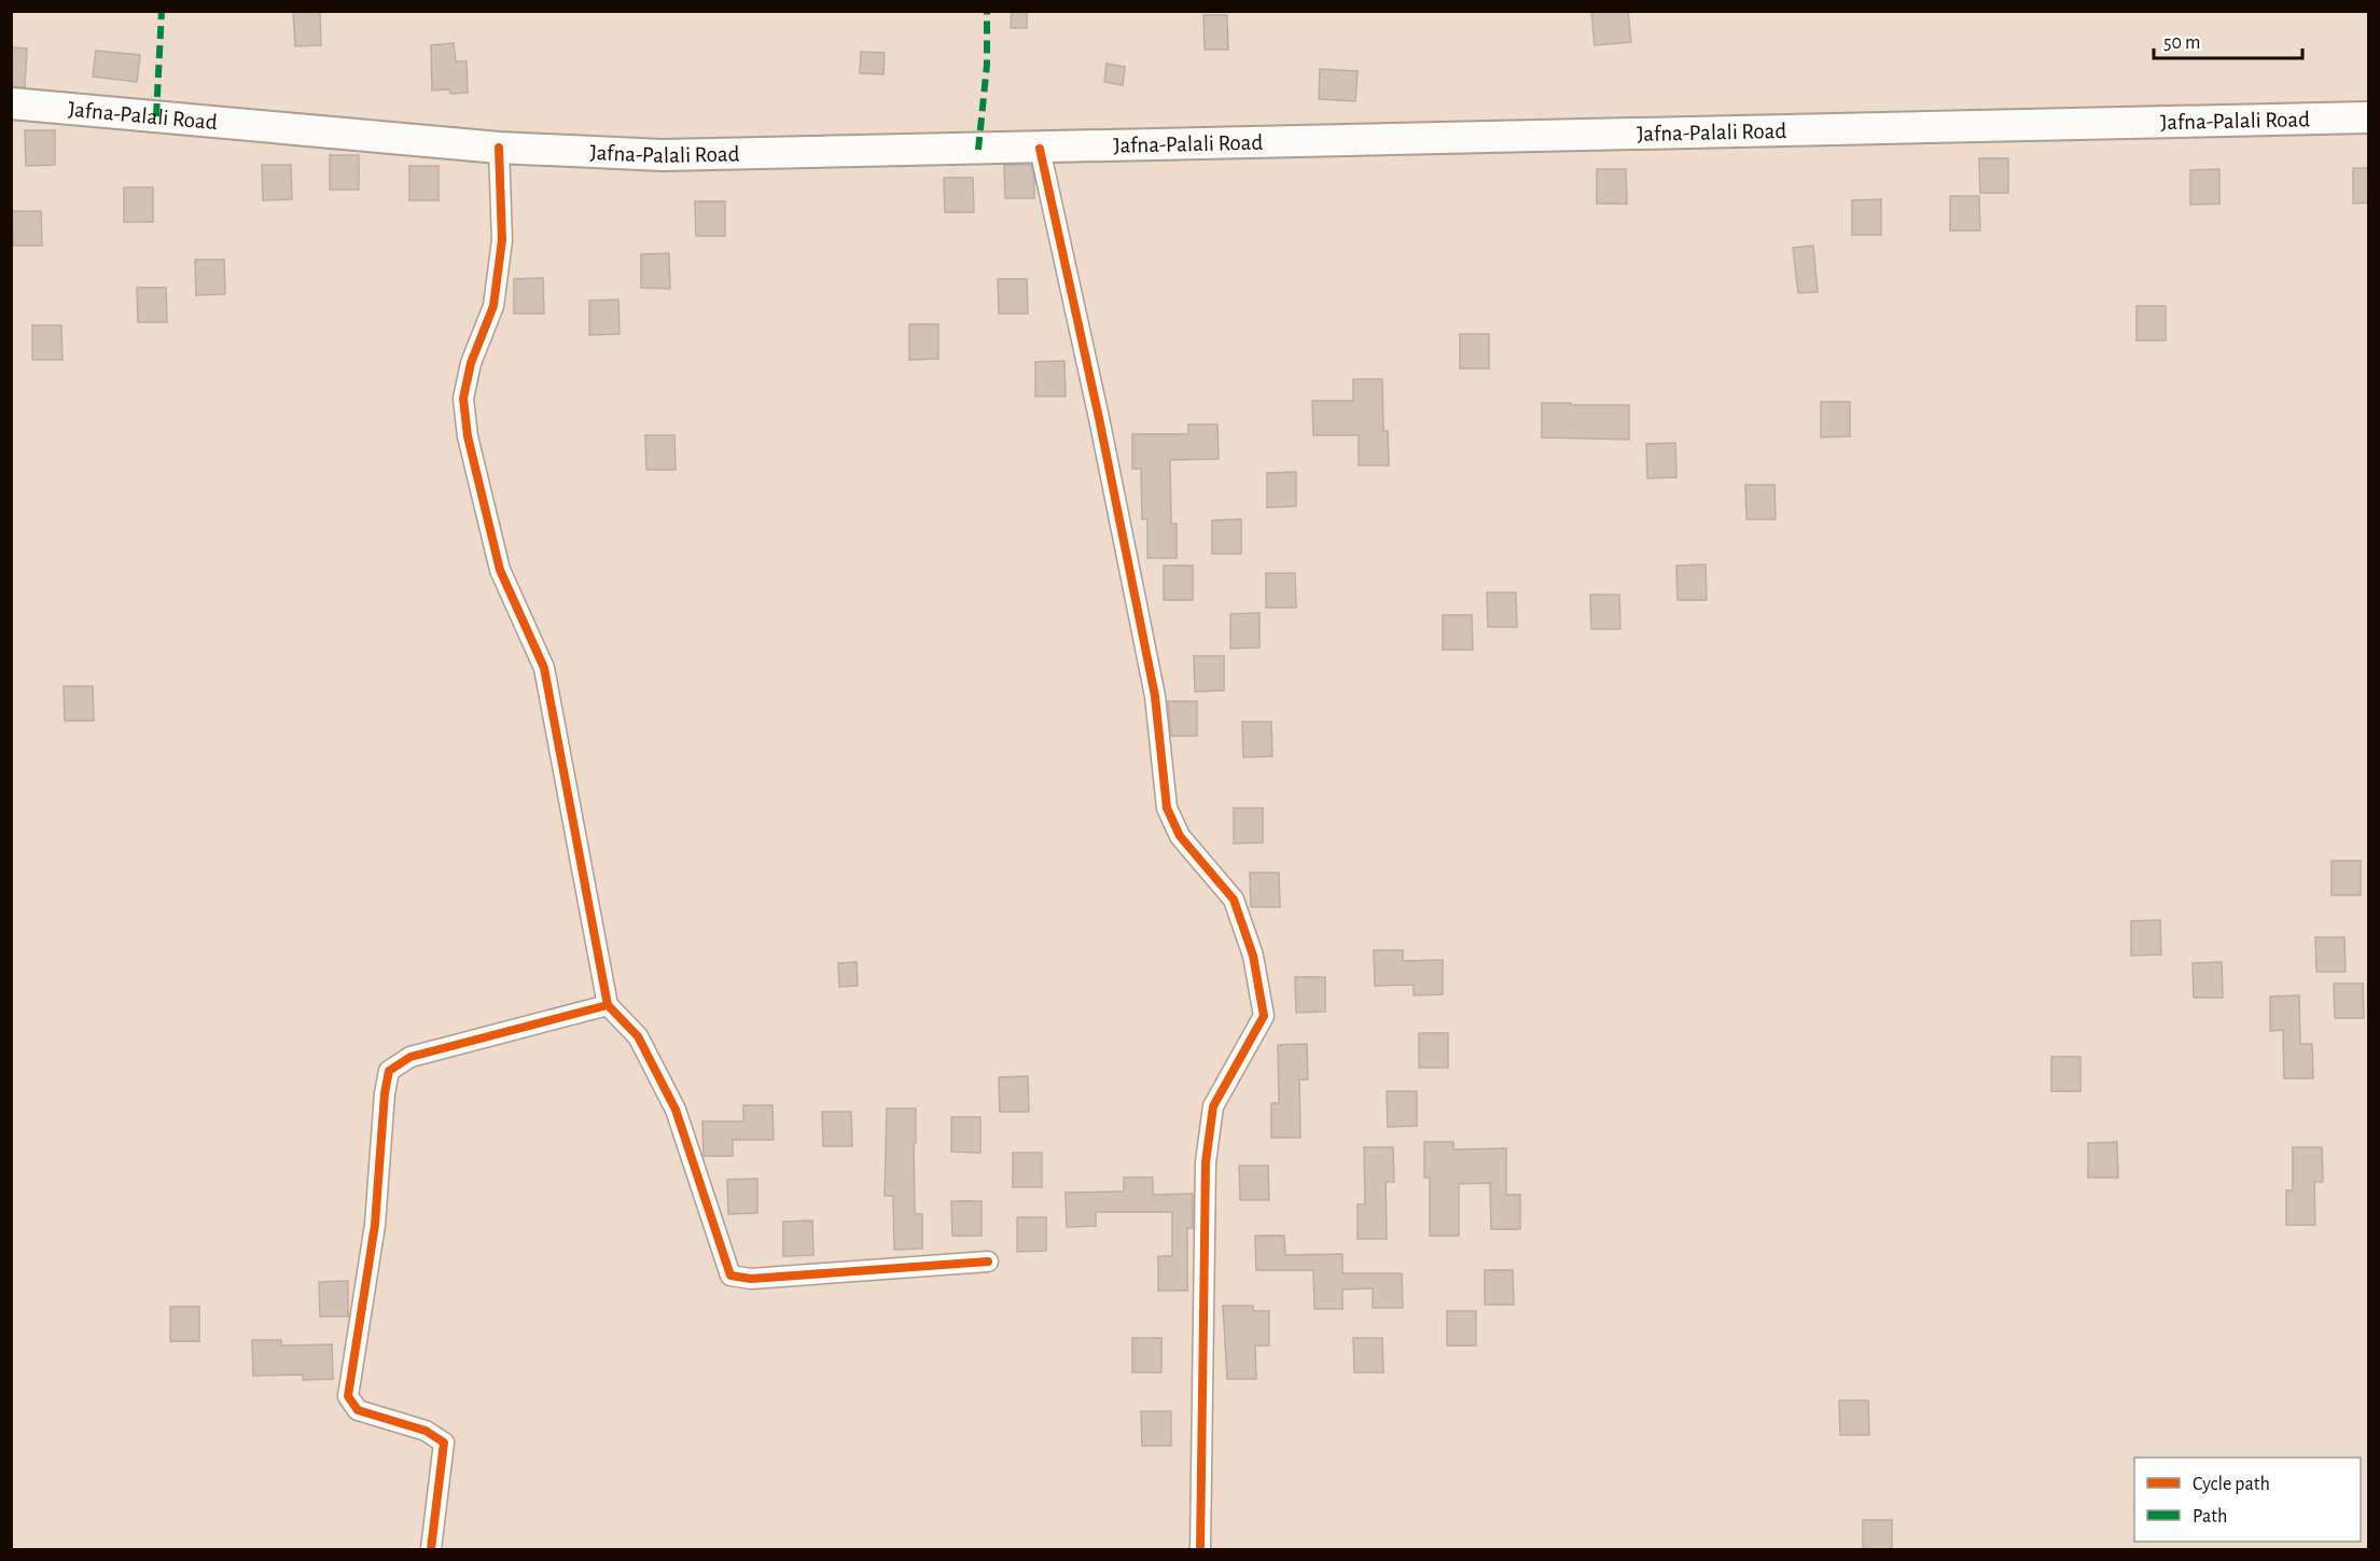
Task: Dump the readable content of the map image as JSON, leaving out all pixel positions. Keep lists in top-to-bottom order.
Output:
{
  "streets": {
    "main road": ["Jafna-Palali Road"]
  },
  "legend": ["Cycle path", "Path"],
  "scale_bar": "50 m"
}
